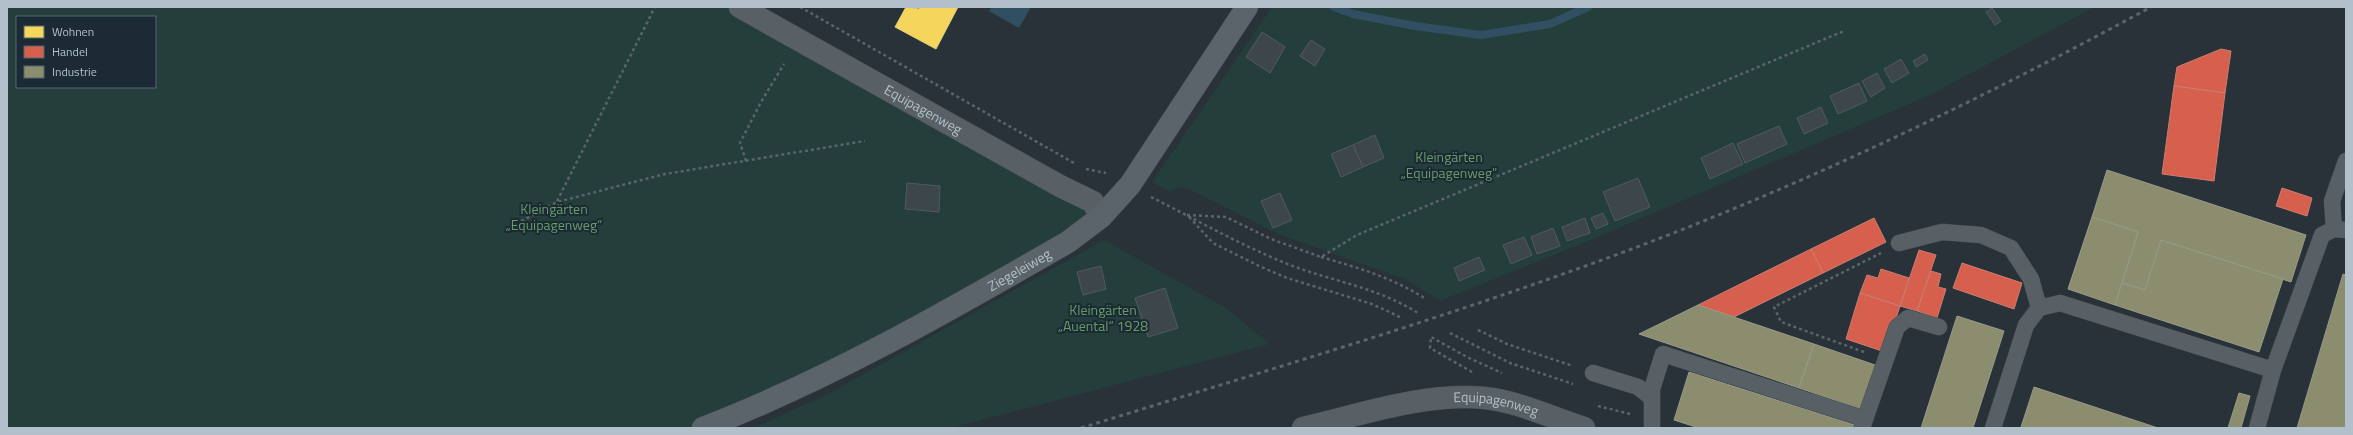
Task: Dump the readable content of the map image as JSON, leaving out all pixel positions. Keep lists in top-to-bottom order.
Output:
{
  "streets": {
    "main road": ["Ziegeleiweg"],
    "street": ["Equipagenweg"]
  },
  "crossings": [
    ["Equipagenweg", "Ziegeleiweg"]
  ],
  "parks": ["Kleingärten „Equipagenweg\"", "Kleingärten „Equipagenweg“", "Kleingärten „Auental“ 1928"],
  "legend": ["Wohnen", "Handel", "Industrie"]
}
